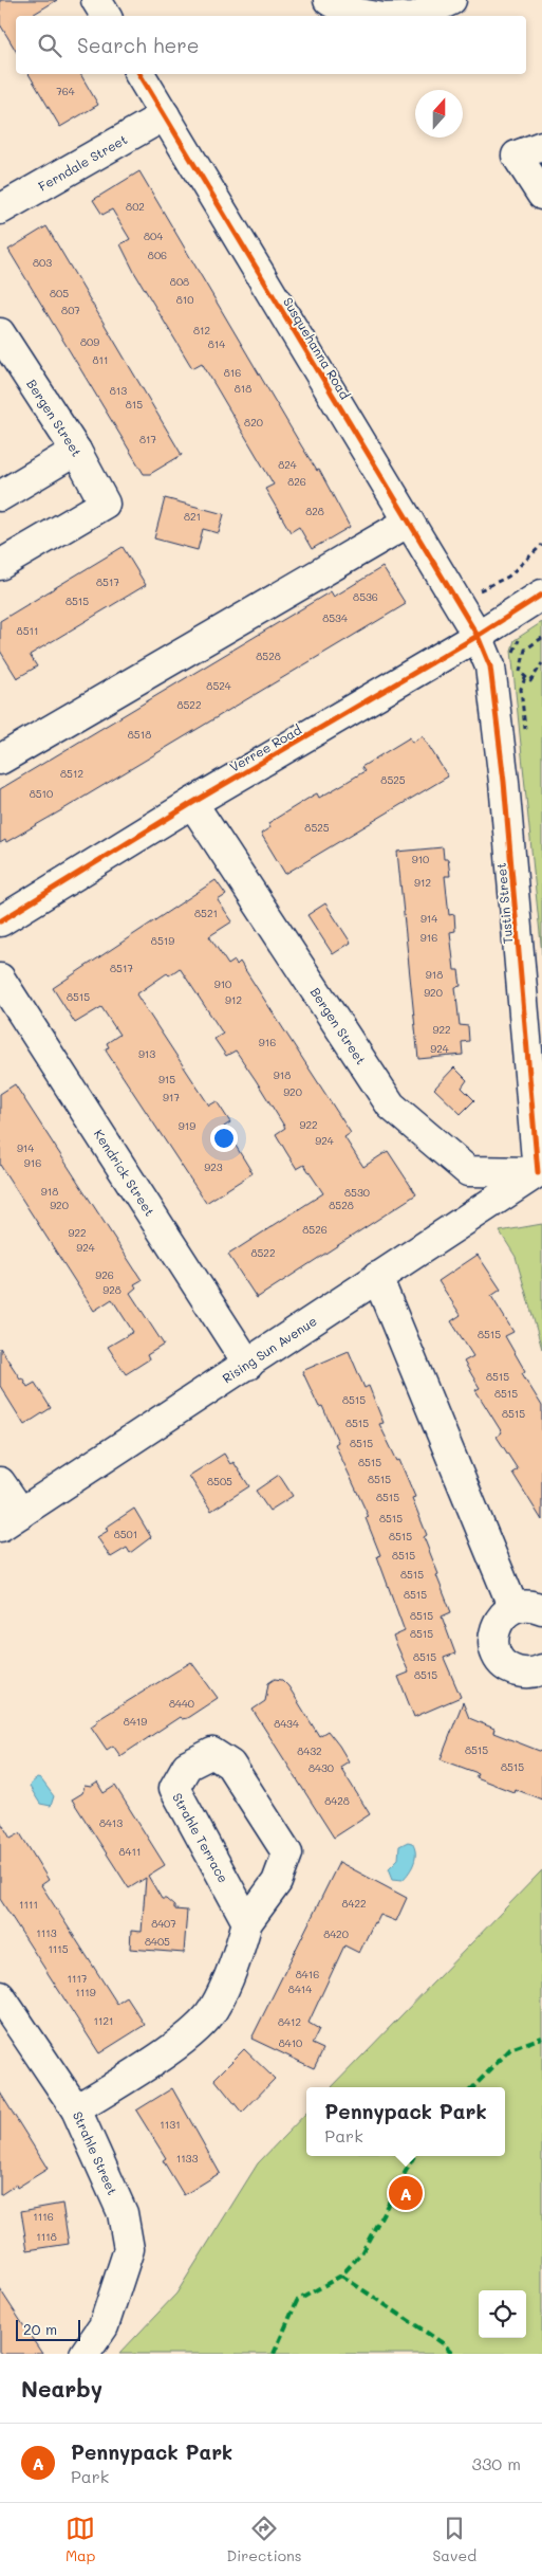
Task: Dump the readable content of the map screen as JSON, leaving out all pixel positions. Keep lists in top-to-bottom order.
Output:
{
  "streets": {
    "street": [
      "Ferndale Street",
      "Susquehanna Road",
      "Bergen Street",
      "Verree Road",
      "Tustin Street",
      "Kendrick Street",
      "Rising Sun Avenue",
      "Strahle Terrace",
      "Strahle Street"
    ]
  },
  "crossings": [
    ["Ferndale Street", "Susquehanna Road"],
    ["Susquehanna Road", "Verree Road"],
    ["Susquehanna Road", "Tustin Street"],
    ["Bergen Street", "Verree Road"],
    ["Bergen Street", "Tustin Street"],
    ["Bergen Street", "Rising Sun Avenue"],
    ["Verree Road", "Tustin Street"],
    ["Tustin Street", "Rising Sun Avenue"],
    ["Kendrick Street", "Rising Sun Avenue"],
    ["Strahle Terrace", "Strahle Street"]
  ],
  "house_numbers": [
    "764",
    "802",
    "804",
    "806",
    "803",
    "808",
    "805",
    "810",
    "807",
    "812",
    "809",
    "814",
    "811",
    "816",
    "818",
    "813",
    "815",
    "820",
    "817",
    "824",
    "826",
    "828",
    "821",
    "8517",
    "8536",
    "8515",
    "8534",
    "8511",
    "8528",
    "8524",
    "8522",
    "8518",
    "8512",
    "8525",
    "8510",
    "8525",
    "910",
    "912",
    "8521",
    "914",
    "916",
    "8519",
    "8517",
    "918",
    "910",
    "920",
    "8515",
    "912",
    "922",
    "916",
    "924",
    "913",
    "918",
    "915",
    "920",
    "917",
    "922",
    "919",
    "924",
    "914",
    "916",
    "923",
    "918",
    "8530",
    "920",
    "8528",
    "8526",
    "922",
    "924",
    "8522",
    "926",
    "928",
    "8515",
    "8515",
    "8515",
    "8515",
    "8515",
    "8515",
    "8515",
    "8515",
    "8515",
    "8505",
    "8515",
    "8515",
    "8501",
    "8515",
    "8515",
    "8515",
    "8515",
    "8515",
    "8515",
    "8515",
    "8515",
    "8440",
    "8419",
    "8434",
    "8515",
    "8432",
    "8515",
    "8430",
    "8428",
    "8413",
    "8411",
    "8422",
    "1111",
    "8407",
    "1113",
    "8420",
    "8405",
    "1115",
    "8416",
    "1117",
    "8414",
    "1119",
    "1121",
    "8412",
    "8410",
    "1131",
    "1133",
    "1116",
    "1118"
  ],
  "scale_bar": "20 m",
  "north": "top",
  "page": {
    "search": "Search here",
    "popup": ["Pennypack Park", "Park"],
    "pins": "A",
    "scale": "20 m",
    "heading": "Nearby",
    "list": [
      {
        "mark": "A",
        "name": "Pennypack Park",
        "note": "Park",
        "value": "330 m"
      }
    ],
    "nav": ["Map", "Directions", "Saved"]
  }
}
